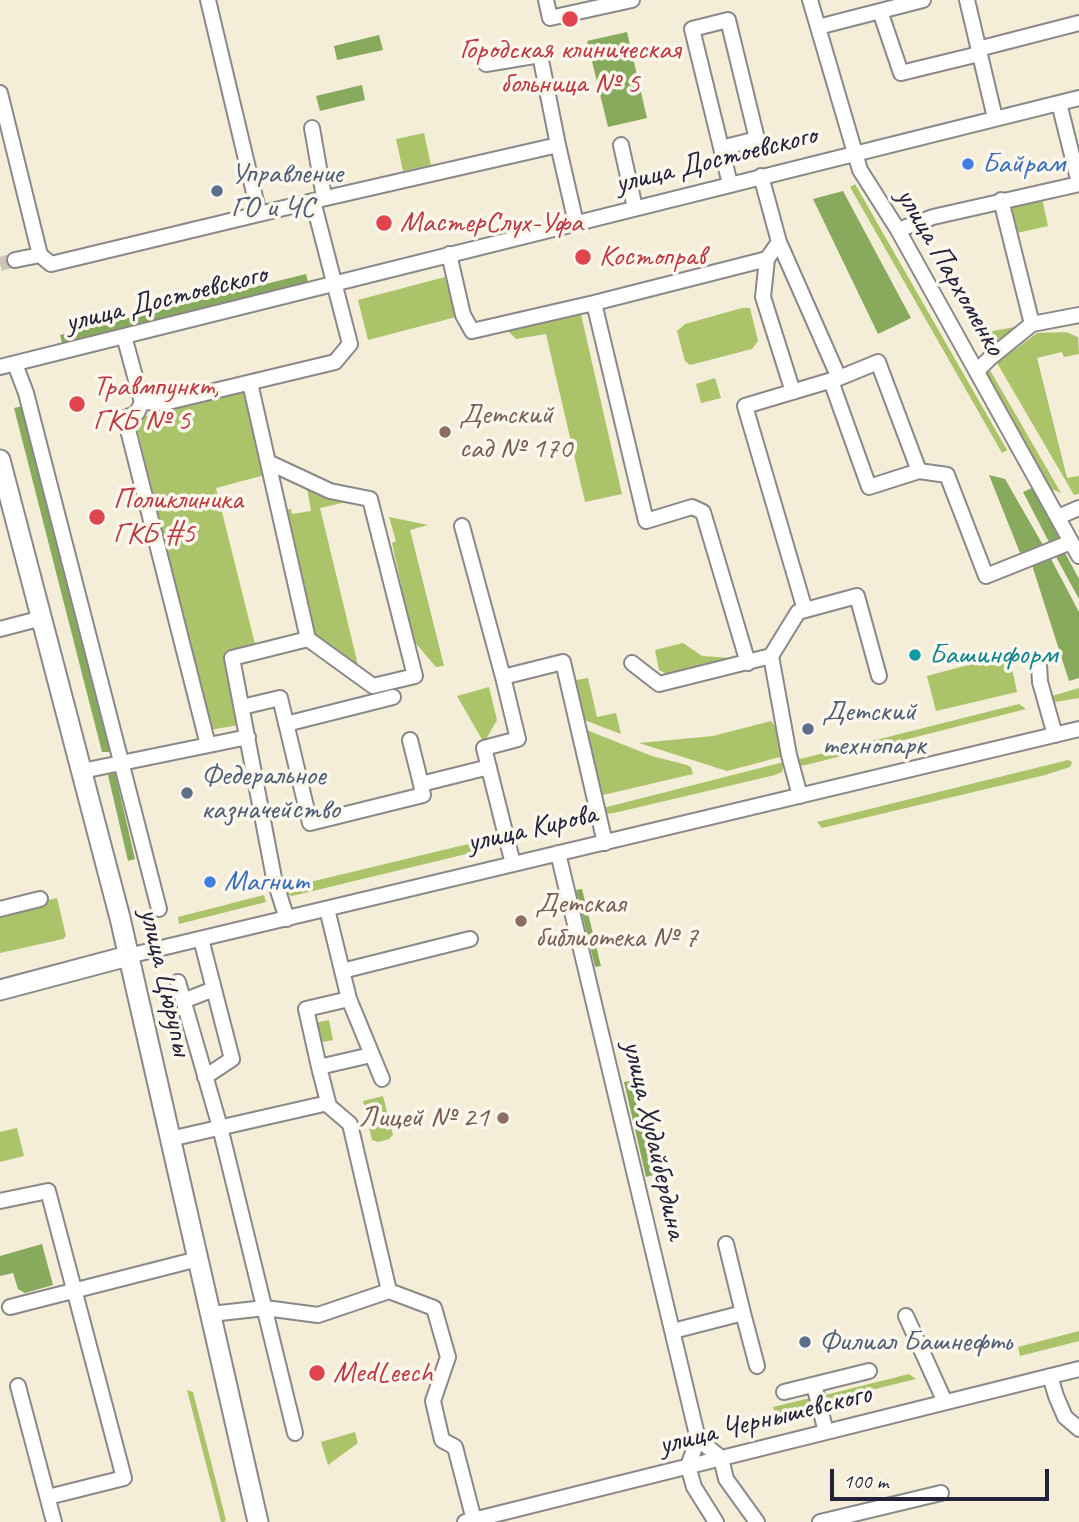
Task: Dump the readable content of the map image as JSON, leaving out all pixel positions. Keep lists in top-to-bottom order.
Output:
{
  "streets": {
    "main road": ["улица Кирова", "улица Цюрупы"],
    "street": [
      "улица Достоевского",
      "улица Пархоменко",
      "улица Худайбердина",
      "улица Чернышевского"
    ]
  },
  "crossings": [
    ["улица Достоевского", "улица Пархоменко"],
    ["улица Кирова", "улица Цюрупы"],
    ["улица Кирова", "улица Худайбердина"]
  ],
  "places": [
    "Городская клиническая больница № 5",
    "Байрам",
    "Управление ГО и ЧС",
    "МастерСлух-Уфа",
    "Костоправ",
    "Травмпункт, ГКБ № 5",
    "Детский сад № 170",
    "Поликлиника ГКБ #5",
    "Башинформ",
    "Детский технопарк",
    "Федеральное казначейство",
    "Магнит",
    "Детская библиотека № 7",
    "Лицей № 21",
    "Филиал Башнефть",
    "MedLeech"
  ],
  "scale_bar": "100 m"
}
